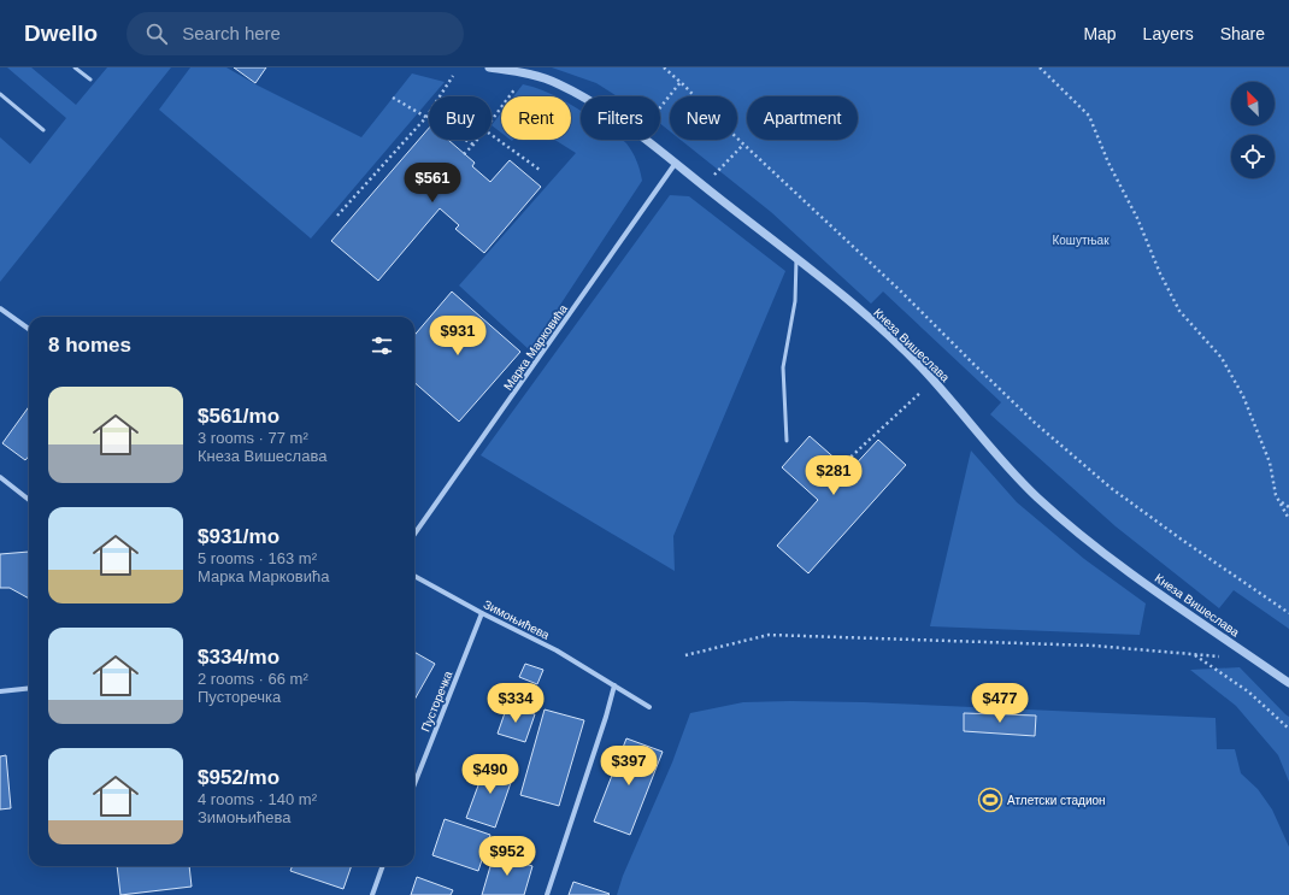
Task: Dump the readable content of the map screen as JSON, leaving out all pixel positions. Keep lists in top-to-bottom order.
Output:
{
  "streets": {
    "street": [
      "Кнеза Вишеслава",
      "Марка Марковића",
      "Зимоњићева",
      "Пусторечка"
    ]
  },
  "crossings": [
    ["Кнеза Вишеслава", "Марка Марковића"],
    ["Зимоњићева", "Пусторечка"]
  ],
  "parks": ["Кошутњак"],
  "places": {
    "sports": ["Атлетски стадион"]
  },
  "north": "top left",
  "page": {
    "header": "Dwello",
    "search": "Search here",
    "nav": ["Map", "Layers", "Share"],
    "chip": [
      "Buy",
      "Rent",
      "Filters",
      "New",
      "Apartment"
    ],
    "price": [
      "$561",
      "$931",
      "$281",
      "$334",
      "$477",
      "$397",
      "$490",
      "$952"
    ],
    "heading": "8 homes",
    "list": [
      {
        "name": "$561/mo",
        "note": "3 rooms · 77 m² · Кнеза Вишеслава"
      },
      {
        "name": "$931/mo",
        "note": "5 rooms · 163 m² · Марка Марковића"
      },
      {
        "name": "$334/mo",
        "note": "2 rooms · 66 m² · Пусторечка"
      },
      {
        "name": "$952/mo",
        "note": "4 rooms · 140 m² · Зимоњићева"
      }
    ]
  }
}
